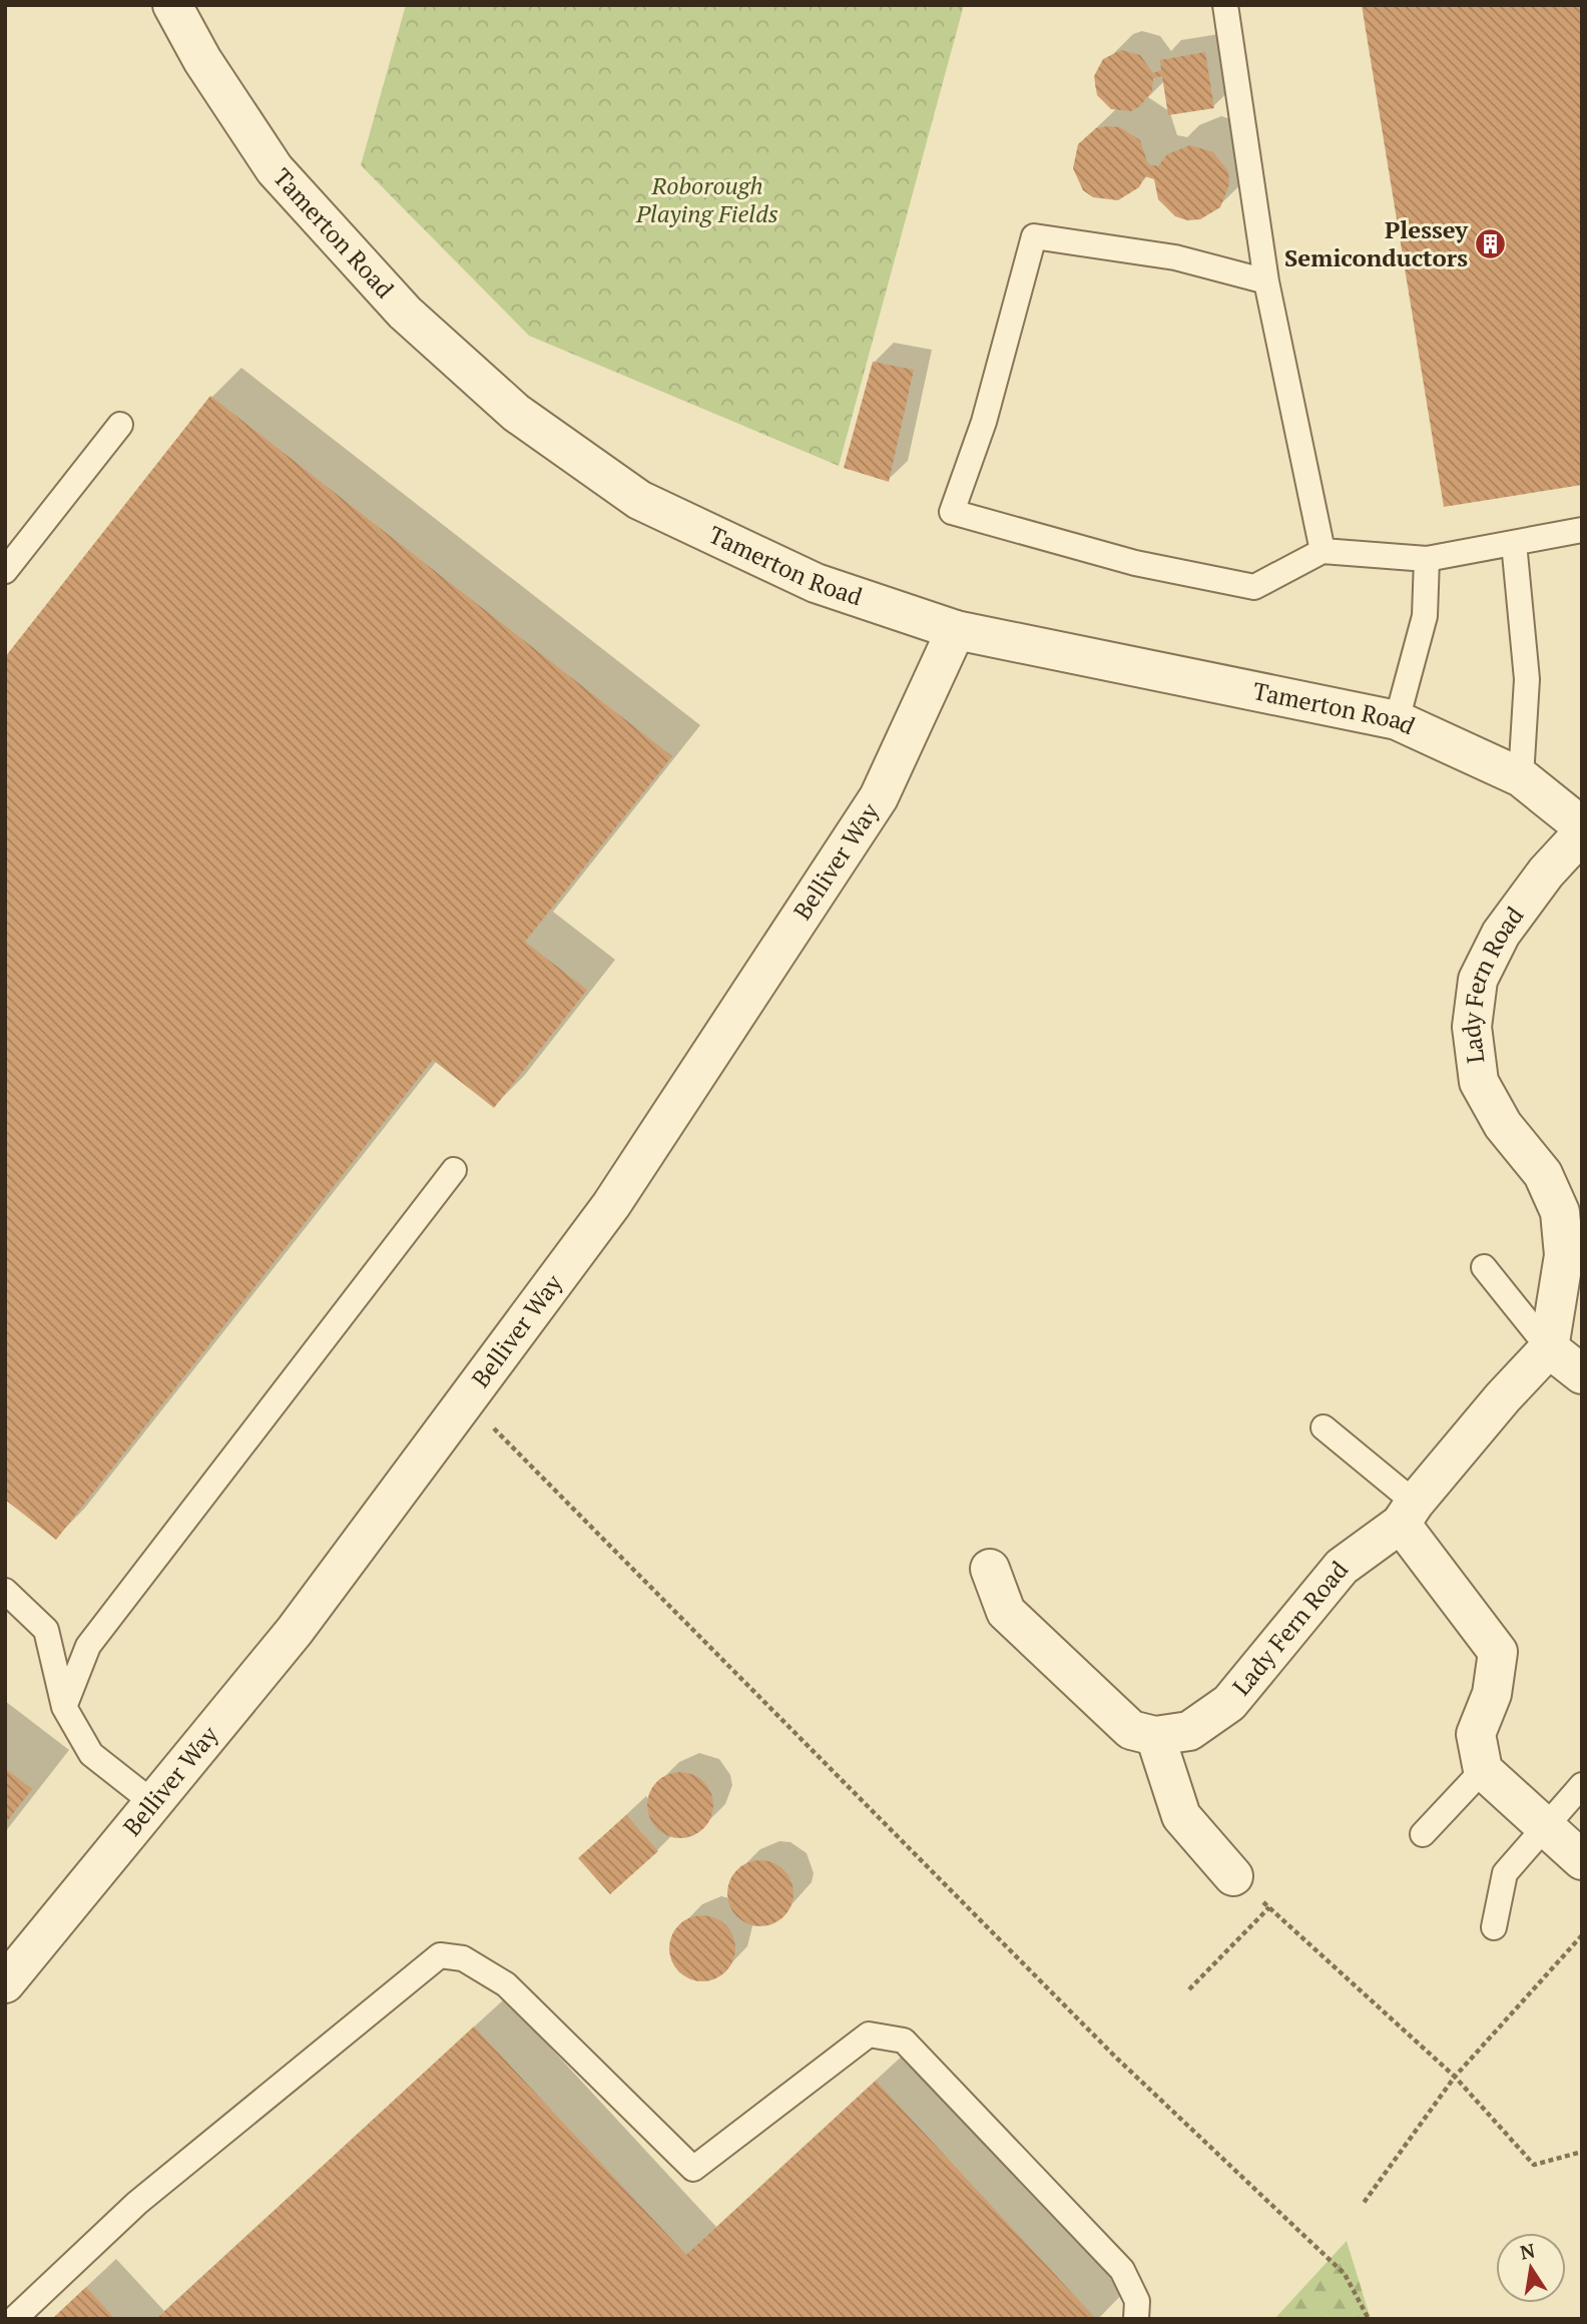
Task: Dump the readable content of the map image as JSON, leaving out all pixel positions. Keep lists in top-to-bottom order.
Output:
{
  "streets": {
    "street": ["Tamerton Road", "Belliver Way", "Lady Fern Road"]
  },
  "crossings": [
    ["Tamerton Road", "Belliver Way"]
  ],
  "parks": ["Roborough Playing Fields"],
  "places": {
    "building": ["Plessey Semiconductors"]
  },
  "north": "top"
}
